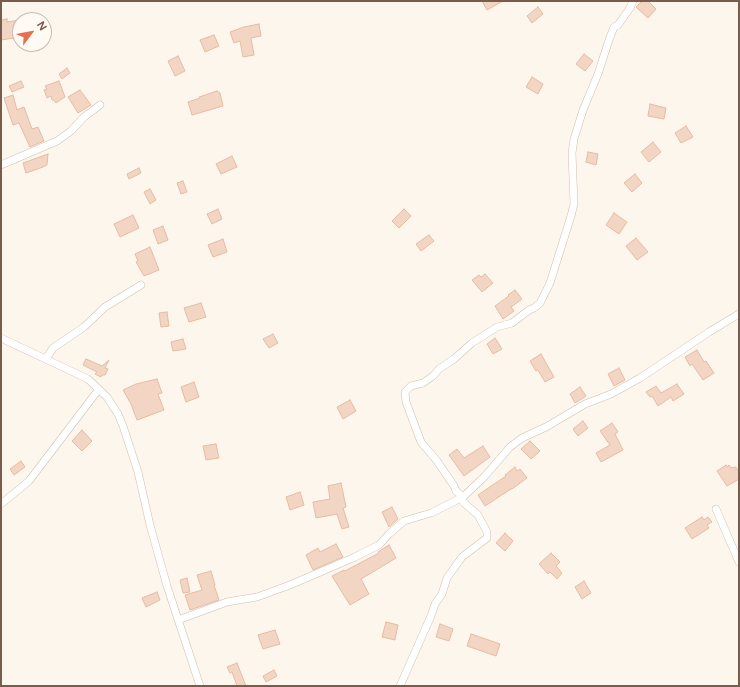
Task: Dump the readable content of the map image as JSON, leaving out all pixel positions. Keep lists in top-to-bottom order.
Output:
{
  "north": "top right"
}
